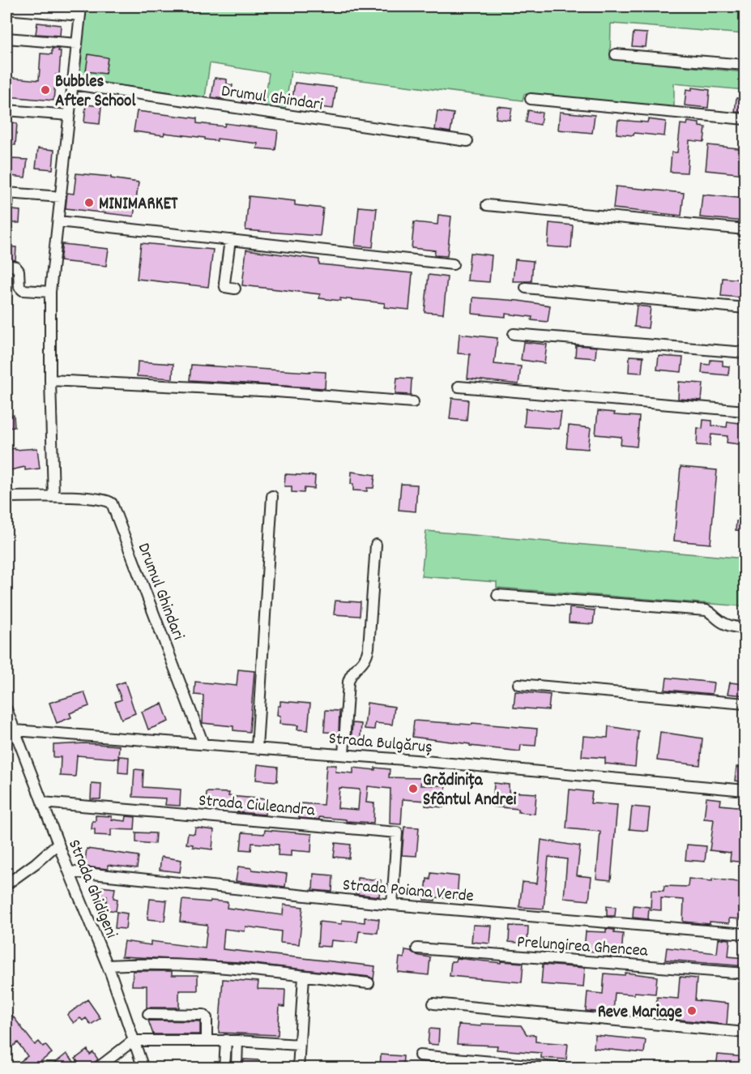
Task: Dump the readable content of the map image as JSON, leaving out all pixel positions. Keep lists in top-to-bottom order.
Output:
{
  "streets": {
    "street": [
      "Drumul Ghindari",
      "Strada Bulgăruș",
      "Strada Ciuleandra",
      "Strada Ghidigeni",
      "Strada Poiana Verde",
      "Prelungirea Ghencea"
    ]
  },
  "crossings": [
    ["Drumul Ghindari", "Strada Bulgăruș"],
    ["Strada Bulgăruș", "Strada Ghidigeni"],
    ["Strada Ciuleandra", "Strada Ghidigeni"],
    ["Strada Ciuleandra", "Strada Poiana Verde"],
    ["Strada Ghidigeni", "Strada Poiana Verde"]
  ],
  "places": [
    "Bubbles After School",
    "MINIMARKET",
    "Grădinița Sfântul Andrei",
    "Reve Mariage"
  ]
}
